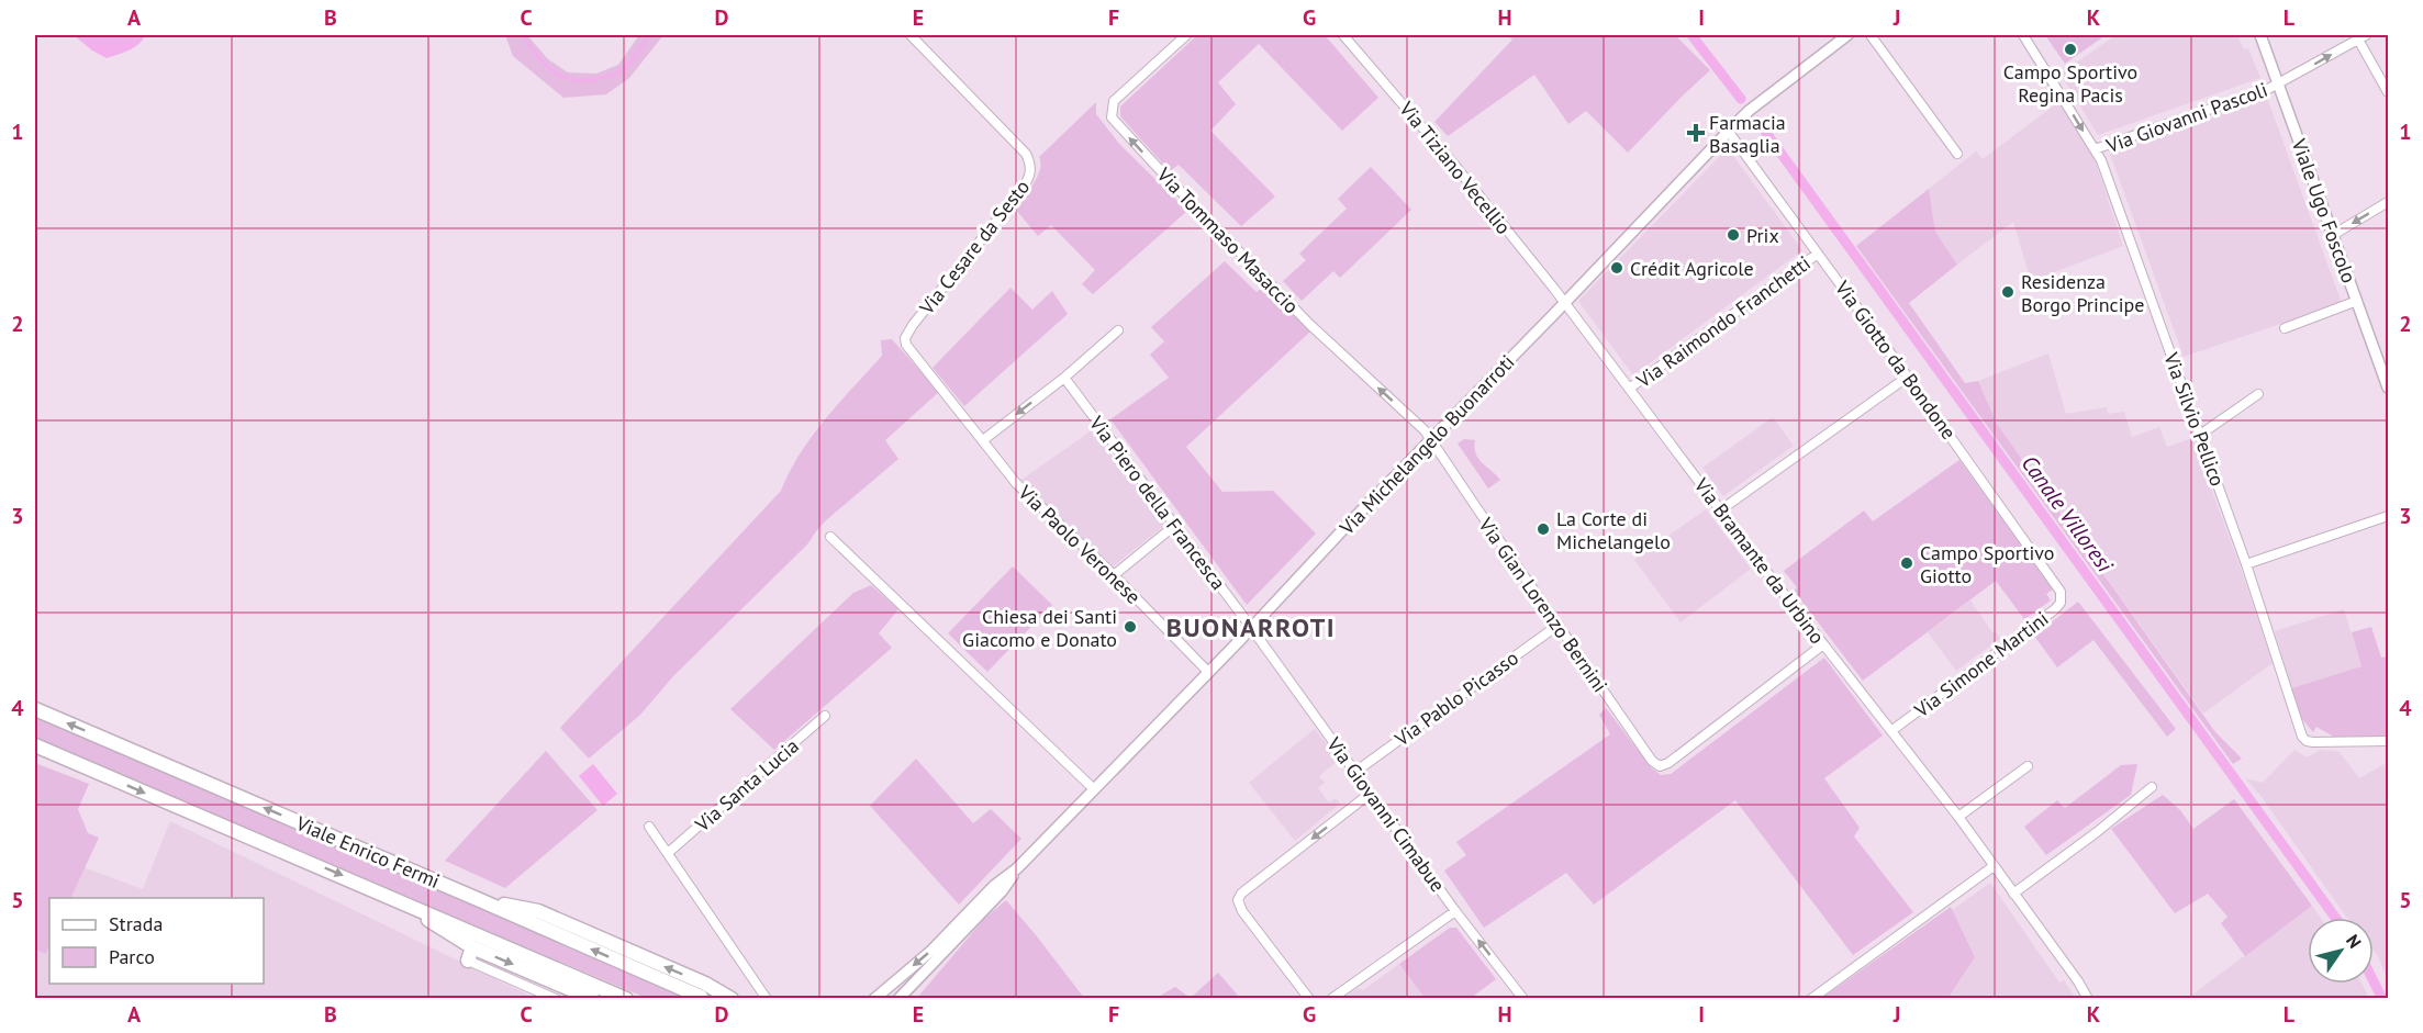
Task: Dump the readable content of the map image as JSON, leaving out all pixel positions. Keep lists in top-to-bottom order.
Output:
{
  "streets": {
    "main road": ["Viale Enrico Fermi"],
    "street": [
      "Via Giovanni Pascoli",
      "Via Tiziano Vecellio",
      "Viale Ugo Foscolo",
      "Via Tommaso Masaccio",
      "Via Cesare da Sesto",
      "Via Raimondo Franchetti",
      "Via Giotto da Bondone",
      "Via Silvio Pellico",
      "Via Michelangelo Buonarroti",
      "Via Piero della Francesca",
      "Via Paolo Veronese",
      "Via Bramante da Urbino",
      "Via Gian Lorenzo Bernini",
      "Via Simone Martini",
      "Via Pablo Picasso",
      "Via Santa Lucia",
      "Via Giovanni Cimabue"
    ]
  },
  "crossings": [
    ["Via Giovanni Pascoli", "Viale Ugo Foscolo"],
    ["Via Giovanni Pascoli", "Via Silvio Pellico"],
    ["Via Tiziano Vecellio", "Via Michelangelo Buonarroti"],
    ["Via Tiziano Vecellio", "Via Bramante da Urbino"],
    ["Via Tommaso Masaccio", "Via Michelangelo Buonarroti"],
    ["Via Tommaso Masaccio", "Via Gian Lorenzo Bernini"],
    ["Via Cesare da Sesto", "Via Paolo Veronese"],
    ["Via Raimondo Franchetti", "Via Giotto da Bondone"],
    ["Via Raimondo Franchetti", "Via Bramante da Urbino"],
    ["Via Giotto da Bondone", "Via Michelangelo Buonarroti"],
    ["Via Giotto da Bondone", "Via Simone Martini"],
    ["Via Michelangelo Buonarroti", "Via Piero della Francesca"],
    ["Via Michelangelo Buonarroti", "Via Paolo Veronese"],
    ["Via Michelangelo Buonarroti", "Via Bramante da Urbino"],
    ["Via Michelangelo Buonarroti", "Via Gian Lorenzo Bernini"],
    ["Via Michelangelo Buonarroti", "Via Giovanni Cimabue"],
    ["Via Piero della Francesca", "Via Giovanni Cimabue"],
    ["Via Bramante da Urbino", "Via Gian Lorenzo Bernini"],
    ["Via Bramante da Urbino", "Via Simone Martini"],
    ["Via Gian Lorenzo Bernini", "Via Pablo Picasso"],
    ["Via Pablo Picasso", "Via Giovanni Cimabue"]
  ],
  "one_way": ["Via Tommaso Masaccio"],
  "districts": ["BUONARROTI"],
  "water": ["Canale Villoresi"],
  "places": {
    "other": [
      "Campo Sportivo Regina Pacis",
      "Prix",
      "Crédit Agricole",
      "Residenza Borgo Principe",
      "La Corte di Michelangelo",
      "Campo Sportivo Giotto",
      "Chiesa dei Santi Giacomo e Donato"
    ],
    "health": ["Farmacia Basaglia"]
  },
  "legend": ["Strada", "Parco"],
  "north": "top right",
  "grid": {
    "columns": [
      "A",
      "B",
      "C",
      "D",
      "E",
      "F",
      "G",
      "H",
      "I",
      "J",
      "K",
      "L"
    ],
    "rows": [
      "1",
      "2",
      "3",
      "4",
      "5"
    ]
  }
}
